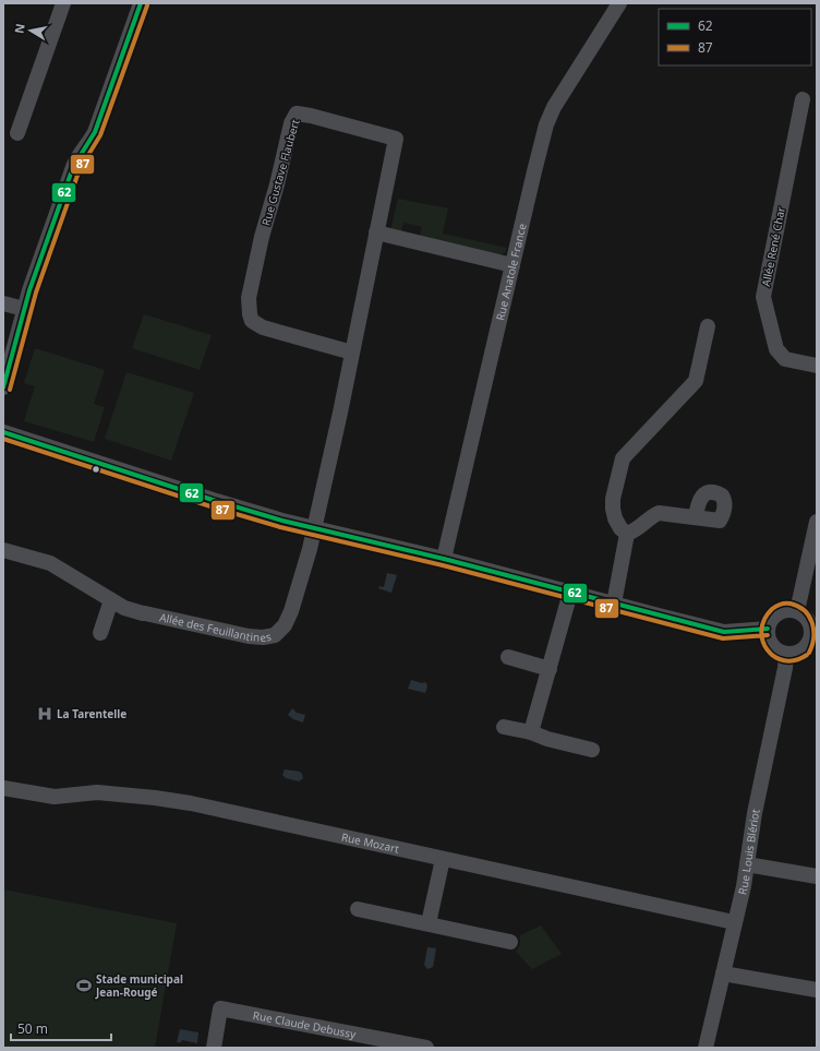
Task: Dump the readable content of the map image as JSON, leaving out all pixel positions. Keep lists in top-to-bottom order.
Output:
{
  "streets": {
    "street": [
      "Rue Gustave Flaubert",
      "Allée René Char",
      "Rue Anatole France",
      "Allée des Feuillantines",
      "Rue Mozart",
      "Rue Louis Blériot",
      "Rue Claude Debussy"
    ]
  },
  "crossings": [
    ["Rue Gustave Flaubert", "Allée des Feuillantines"],
    ["Rue Mozart", "Rue Louis Blériot"]
  ],
  "places": {
    "hospital": ["La Tarentelle"],
    "sports": ["Stade municipal Jean-Rougé"]
  },
  "lines": ["transit line 62", "transit line 87"],
  "legend": ["62", "87"],
  "scale_bar": "50 m",
  "north": "left"
}
